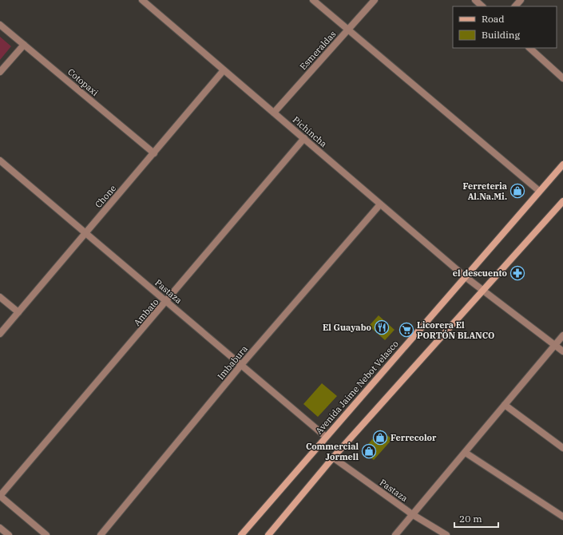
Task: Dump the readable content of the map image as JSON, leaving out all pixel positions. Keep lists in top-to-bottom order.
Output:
{
  "streets": {
    "main road": ["Avenida Jaime Nebot Velasco"],
    "street": [
      "Esmeraldas",
      "Cotopaxi",
      "Pichincha",
      "Chone",
      "Pastaza",
      "Ambato",
      "Imbabura"
    ]
  },
  "crossings": [
    ["Esmeraldas", "Pichincha"],
    ["Cotopaxi", "Chone"],
    ["Pichincha", "Chone"],
    ["Pichincha", "Ambato"],
    ["Pichincha", "Imbabura"],
    ["Pichincha", "Avenida Jaime Nebot Velasco"],
    ["Chone", "Pastaza"],
    ["Pastaza", "Ambato"],
    ["Pastaza", "Imbabura"],
    ["Pastaza", "Avenida Jaime Nebot Velasco"]
  ],
  "places": {
    "shop": ["Ferreteria Al.Na.Mi.", "Ferrecolor", "Commercial Jormell"],
    "pharmacy": ["el descuento"],
    "restaurant": ["El Guayabo"],
    "supermarket": ["Licorera El PORTÓN BLANCO"]
  },
  "legend": ["Road", "Building"],
  "scale_bar": "20 m"
}
